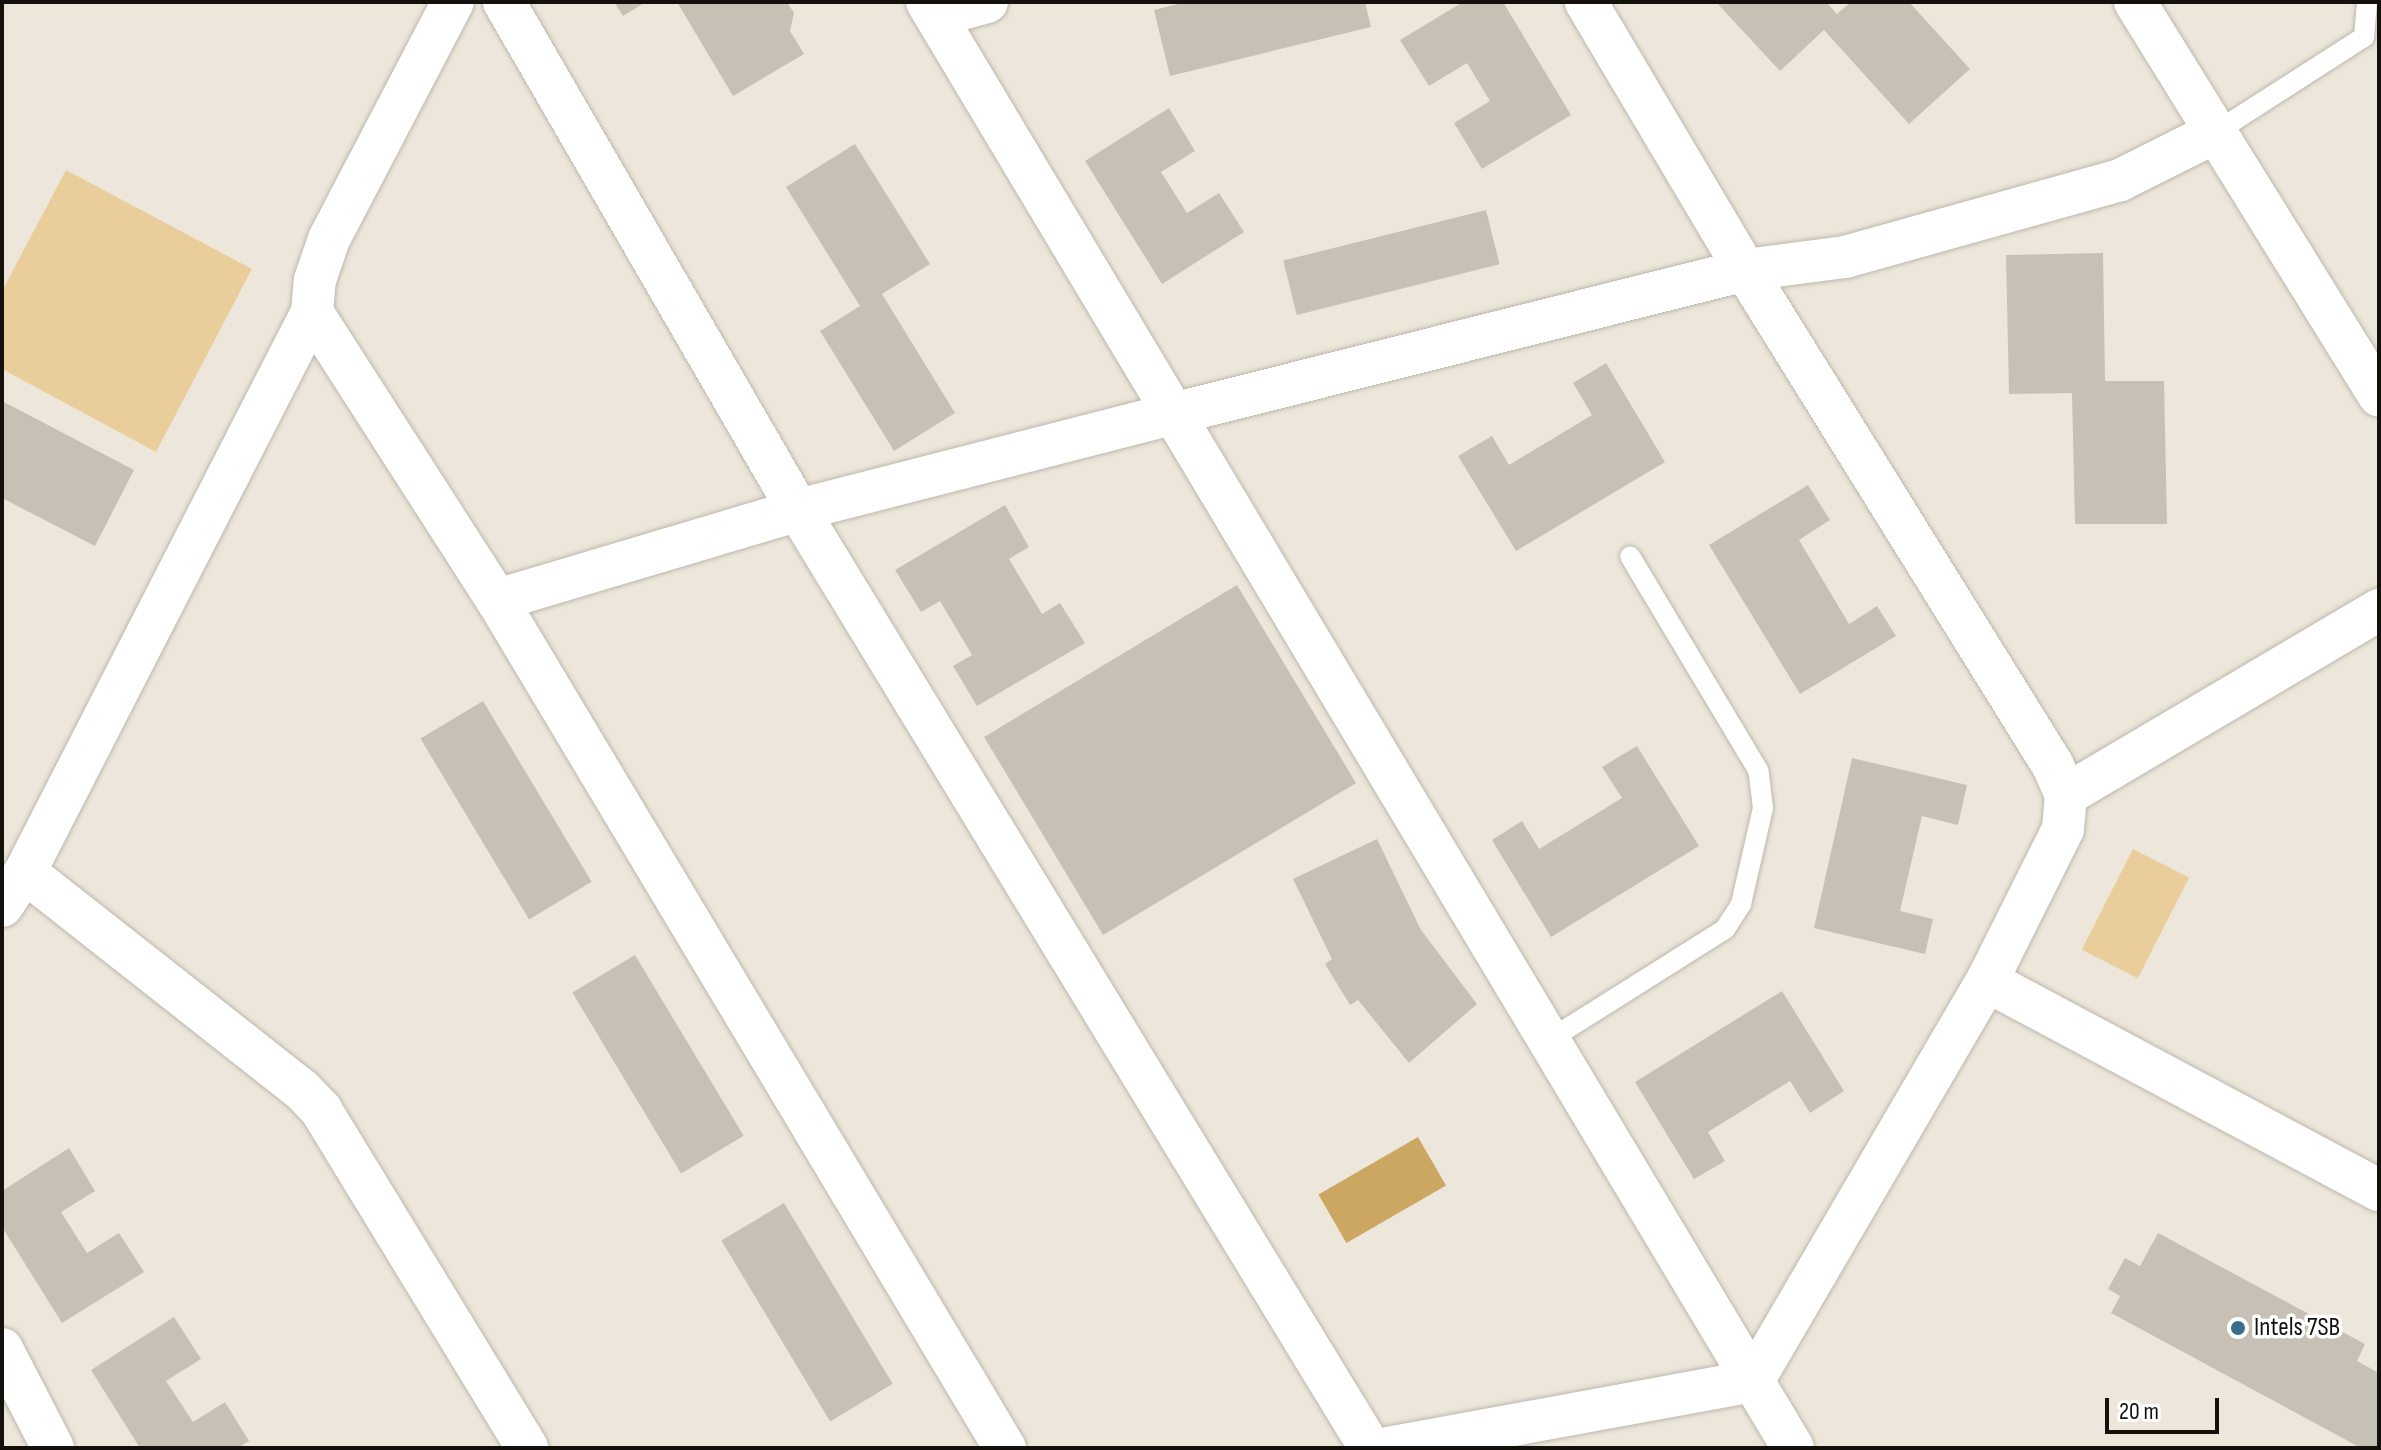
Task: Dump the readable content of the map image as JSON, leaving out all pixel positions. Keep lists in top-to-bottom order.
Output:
{
  "places": ["Intels 7SB"],
  "scale_bar": "20 m"
}
